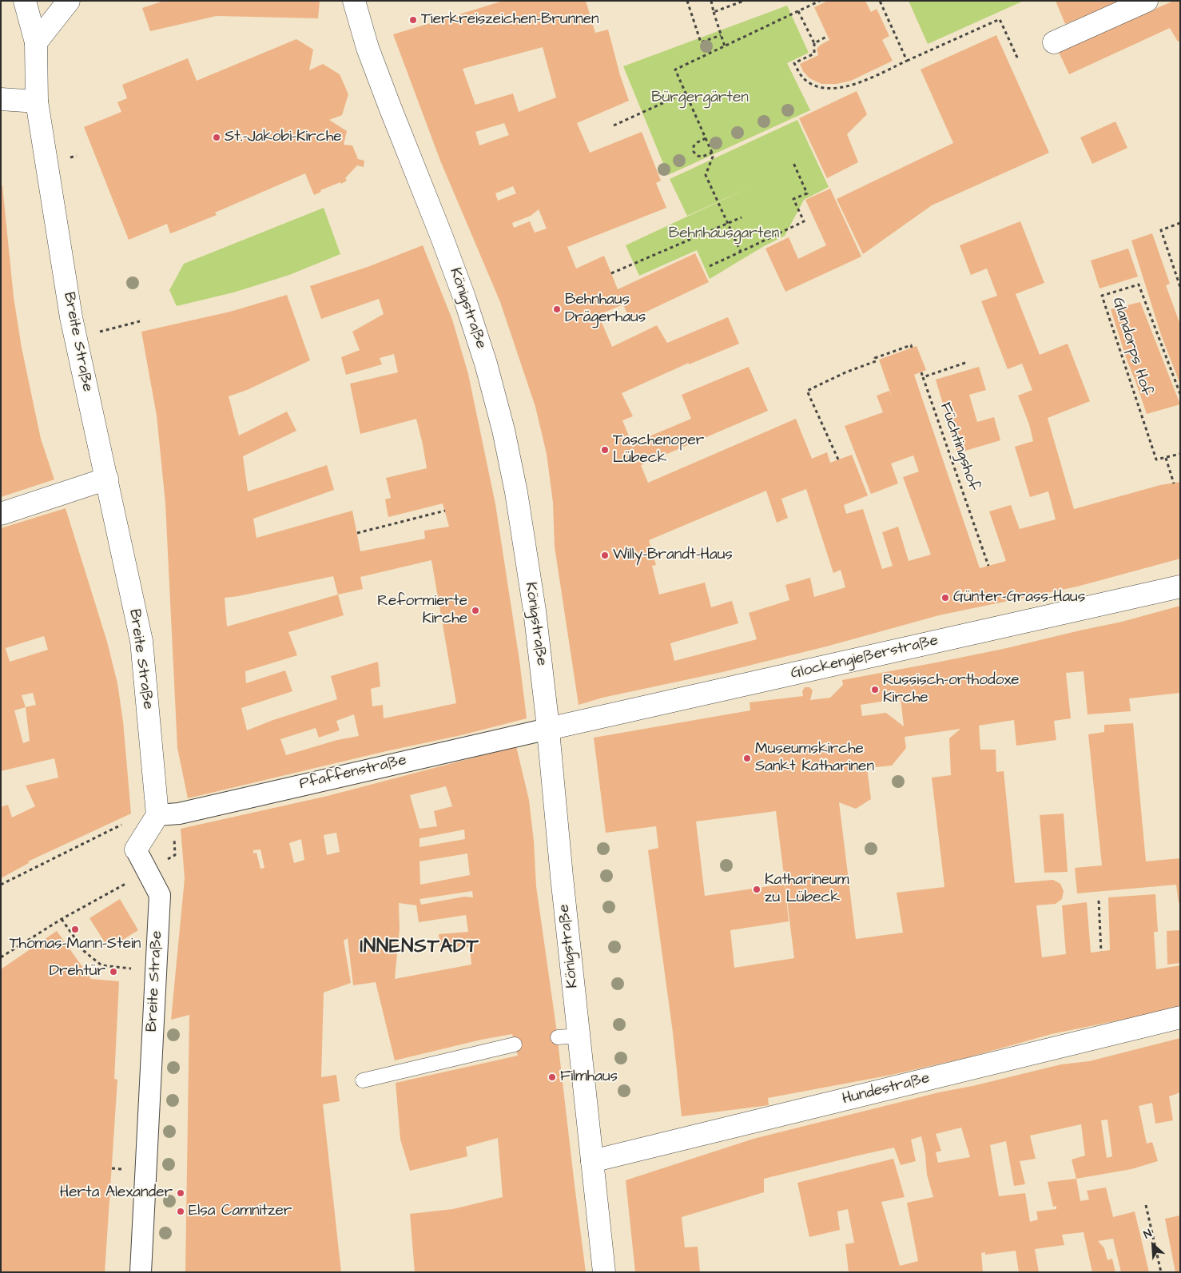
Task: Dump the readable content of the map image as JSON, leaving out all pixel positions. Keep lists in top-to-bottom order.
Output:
{
  "streets": {
    "street": [
      "Königstraße",
      "Breite Straße",
      "Glockengießerstraße",
      "Pfaffenstraße",
      "Hundestraße"
    ],
    "path": ["Glandorps Hof", "Füchtingshof"]
  },
  "crossings": [
    ["Königstraße", "Glockengießerstraße"],
    ["Königstraße", "Pfaffenstraße"],
    ["Königstraße", "Hundestraße"],
    ["Breite Straße", "Pfaffenstraße"],
    ["Glockengießerstraße", "Pfaffenstraße"]
  ],
  "districts": ["INNENSTADT"],
  "parks": ["Bürgergärten", "Behnhausgarten"],
  "places": [
    "Tierkreiszeichen-Brunnen",
    "St.-Jakobi-Kirche",
    "Behnhaus Drägerhaus",
    "Taschenoper Lübeck",
    "Willy-Brandt-Haus",
    "Günter-Grass-Haus",
    "Reformierte Kirche",
    "Russisch-orthodoxe Kirche",
    "Museumskirche Sankt Katharinen",
    "Katharineum zu Lübeck",
    "Thomas-Mann-Stein",
    "Drehtür",
    "Filmhaus",
    "Herta Alexander",
    "Elsa Camnitzer"
  ],
  "north": "top left"
}
